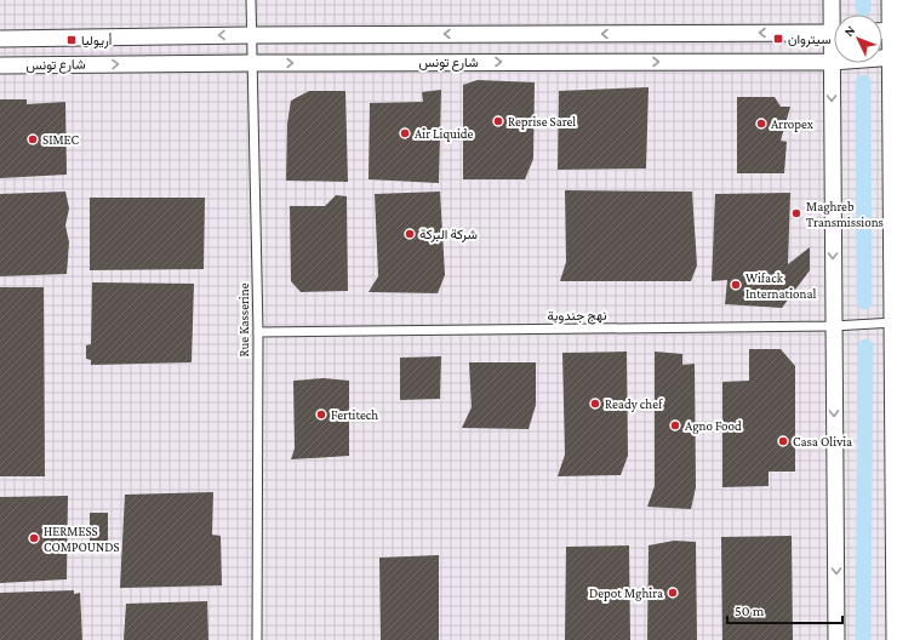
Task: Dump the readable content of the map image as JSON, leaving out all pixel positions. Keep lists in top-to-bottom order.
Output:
{
  "streets": {
    "street": ["شارع تونس"],
    "lane": ["نهج جندوبة", "Rue Kasserine"]
  },
  "crossings": [
    ["شارع تونس", "Rue Kasserine"],
    ["نهج جندوبة", "Rue Kasserine"]
  ],
  "places": {
    "transit": ["سيتروان", "أريوليا"],
    "other": [
      "Reprise Sarel",
      "Arropex",
      "Air Liquide",
      "SIMEC",
      "Maghreb Transmissions",
      "شركة البركة",
      "Wifack International",
      "Ready chef",
      "Fertitech",
      "Agno Food",
      "Casa Olivia",
      "HERMESS COMPOUNDS",
      "Depot Mghira"
    ]
  },
  "scale_bar": "50 m",
  "north": "top left"
}
